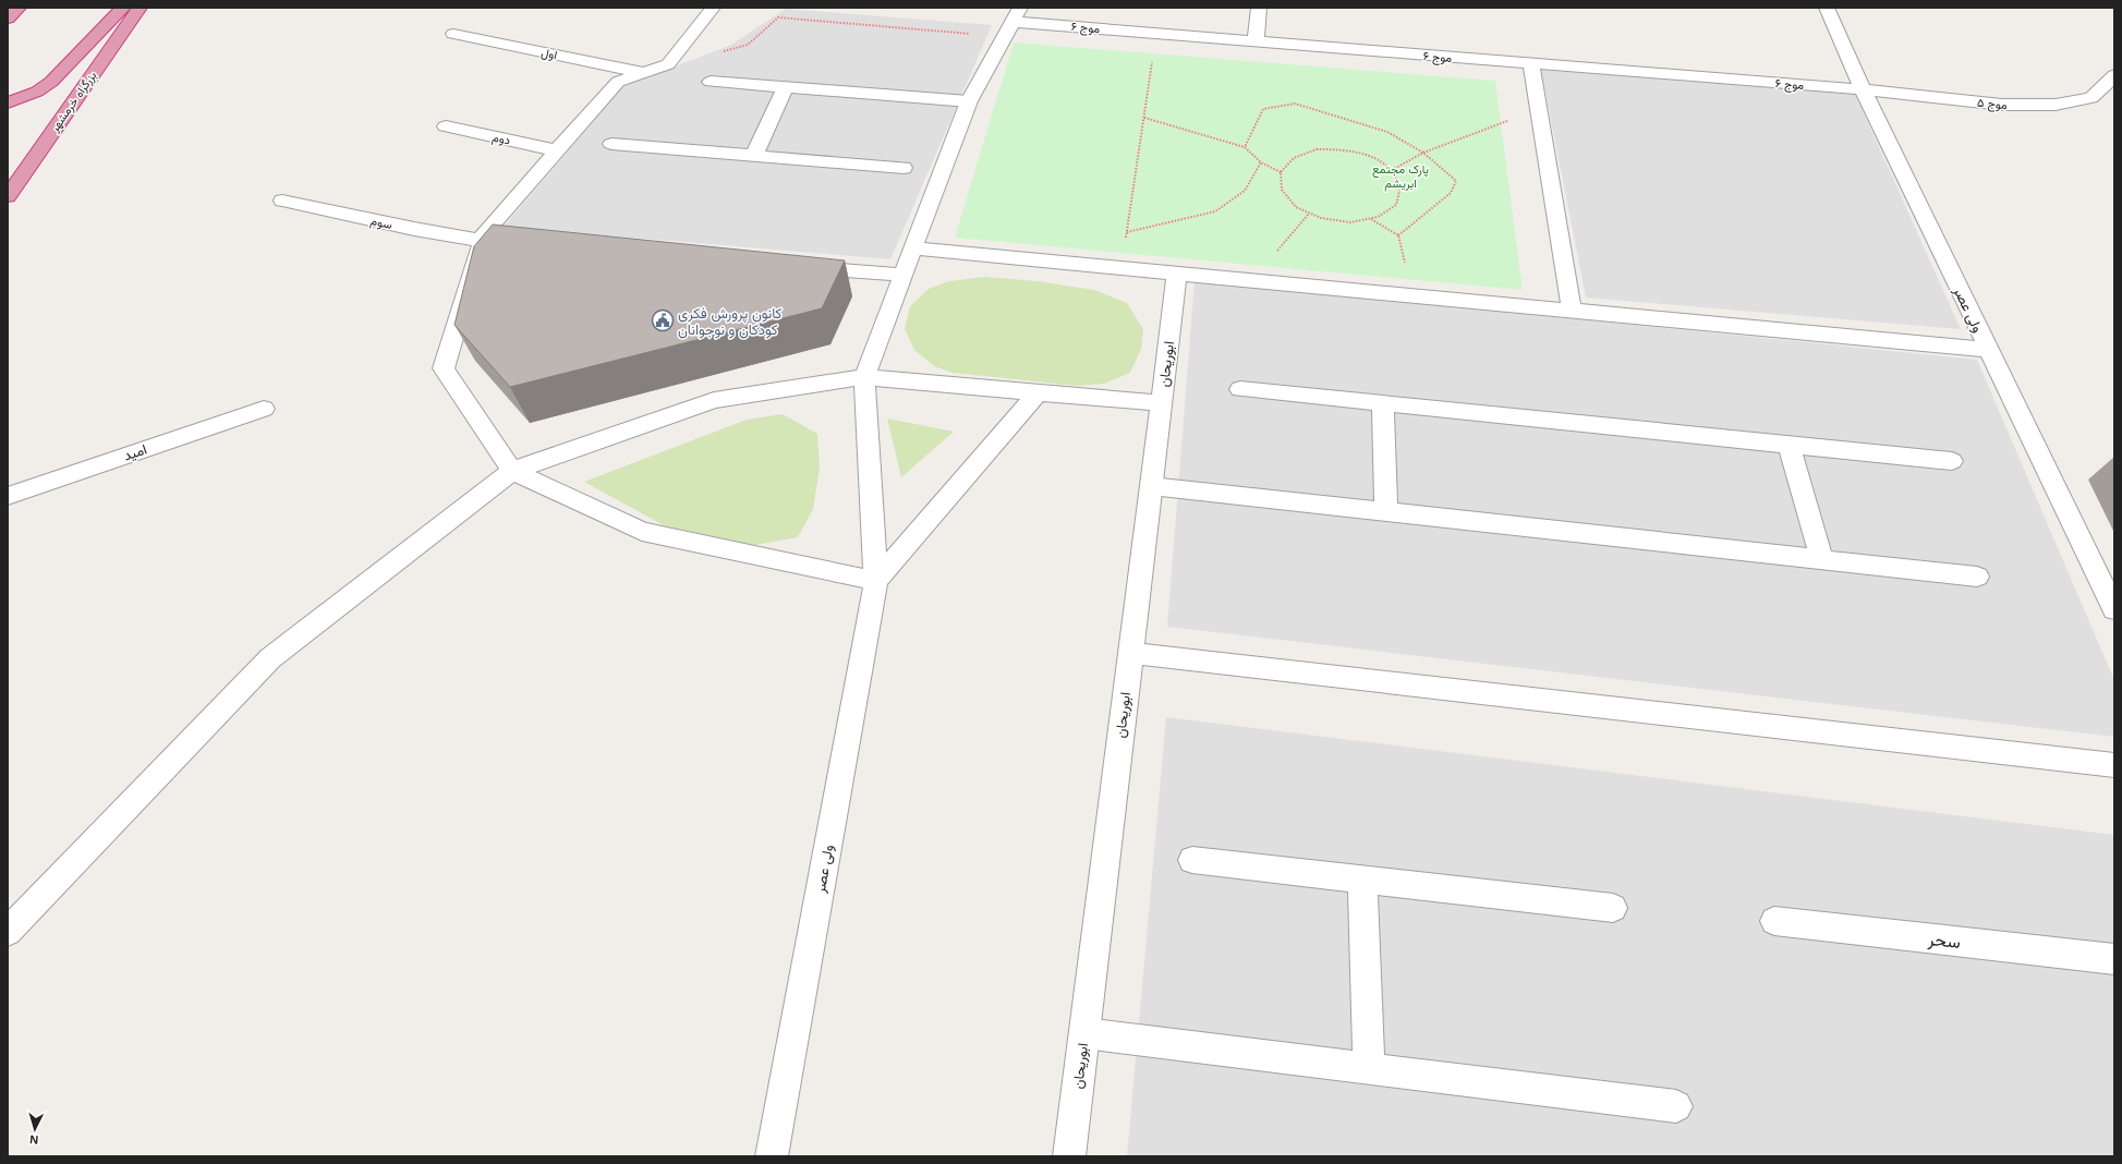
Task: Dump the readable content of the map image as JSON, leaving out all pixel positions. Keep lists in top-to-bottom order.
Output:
{
  "streets": {
    "highway": ["بزرگراه خرمشهر"],
    "street": [
      "موج ۶",
      "اول",
      "موج ۵",
      "دوم",
      "سوم",
      "ولی عصر",
      "ابوریحان",
      "امید",
      "سحر"
    ]
  },
  "crossings": [
    ["موج ۶", "موج ۵"],
    ["موج ۶", "ولی عصر"],
    ["موج ۵", "ولی عصر"]
  ],
  "parks": ["پارک مجتمع ابریشم"],
  "places": {
    "public building": ["کانون پرورش فکری کودکان و نوجوانان"]
  },
  "north": "bottom"
}
